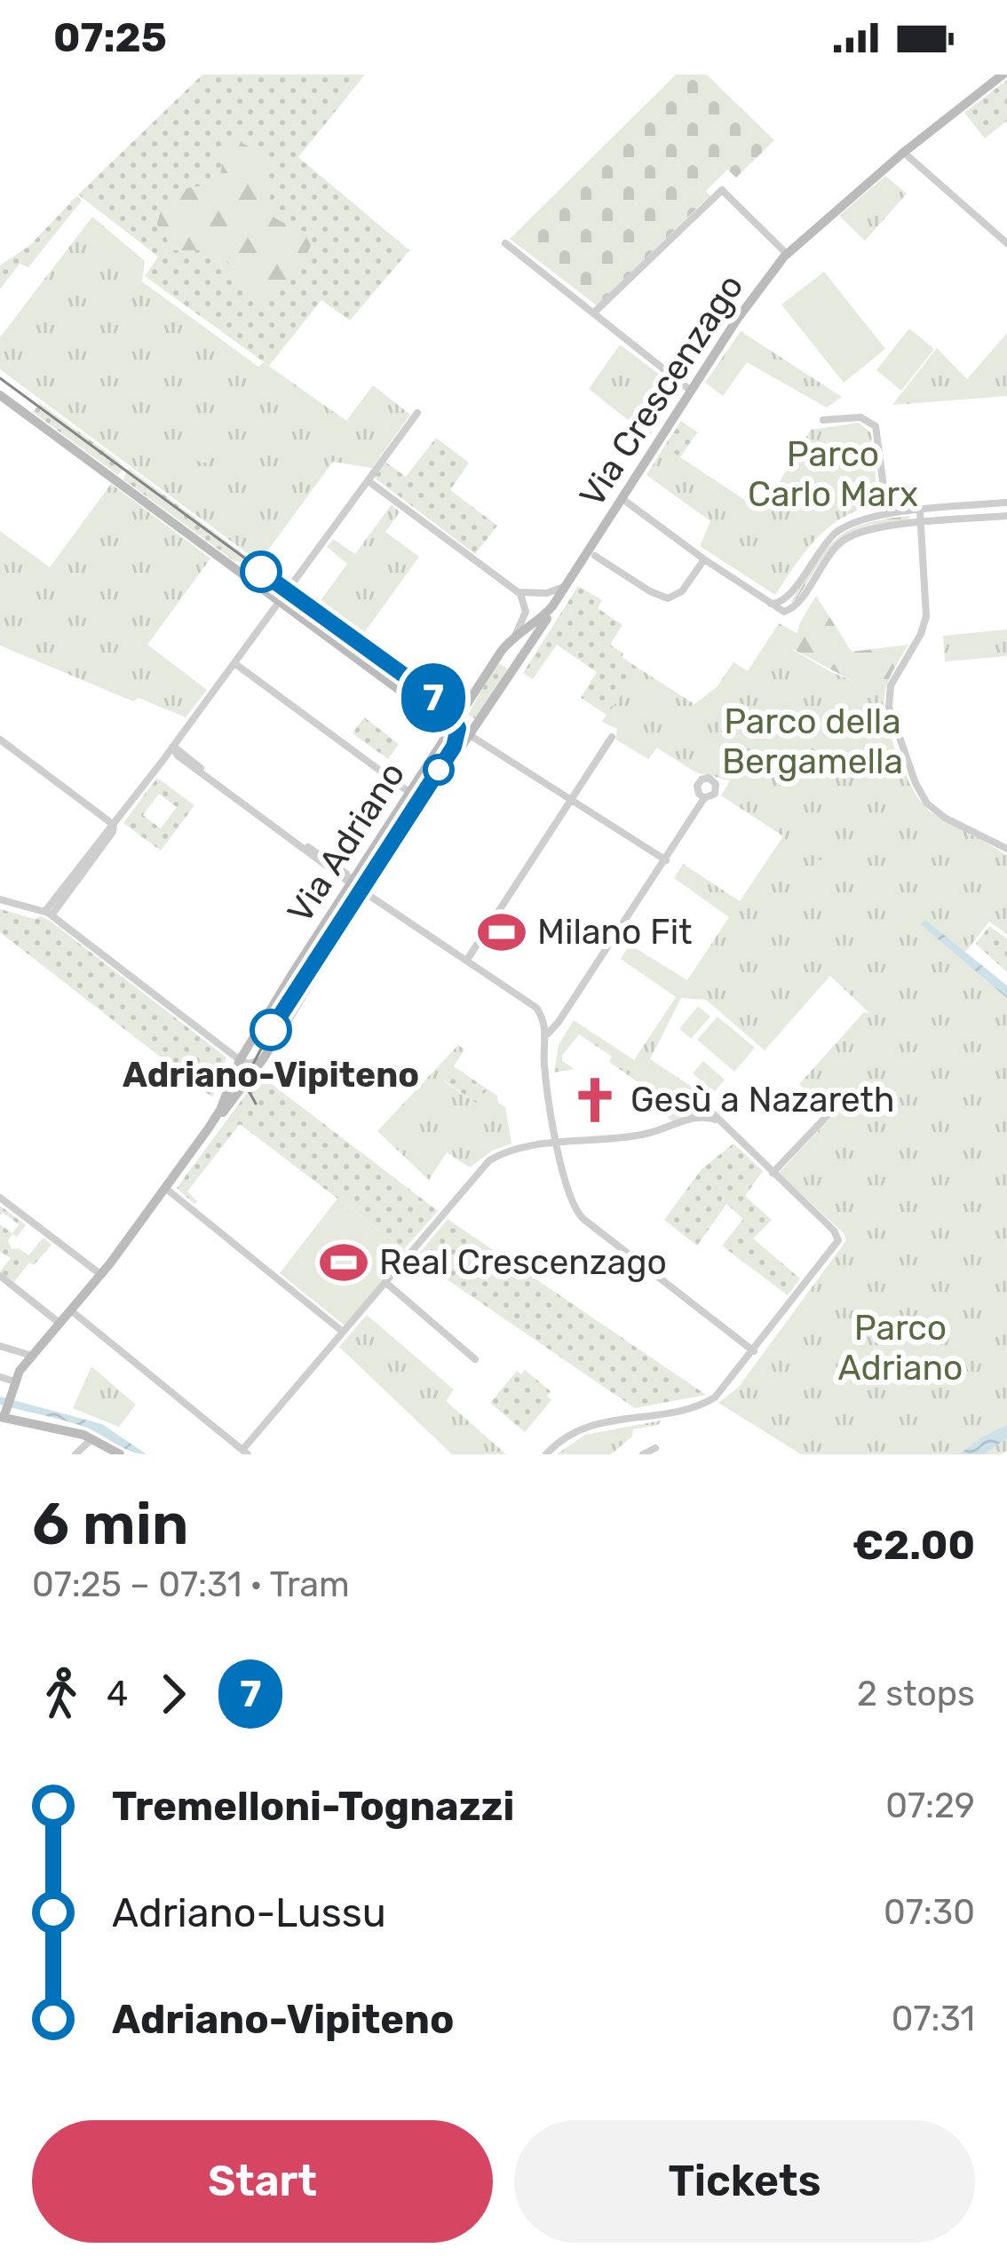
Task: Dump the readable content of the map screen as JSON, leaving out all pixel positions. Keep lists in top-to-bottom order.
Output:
{
  "streets": {
    "street": ["Via Crescenzago", "Via Adriano"]
  },
  "crossings": [
    ["Via Crescenzago", "Via Adriano"]
  ],
  "parks": ["Parco Carlo Marx", "Parco della Bergamella", "Parco Adriano"],
  "places": {
    "sports": ["Milano Fit", "Real Crescenzago"],
    "other": ["Adriano-Vipiteno"],
    "church": ["Gesù a Nazareth"]
  },
  "lines": ["tram line 7"],
  "page": {
    "status": "07:25",
    "on_map": "7",
    "heading": ["6 min", "07:25 – 07:31 · Tram", "€2.00"],
    "legs": ["4", "7", "2 stops"],
    "list": [
      {
        "name": "Tremelloni-Tognazzi",
        "value": "07:29"
      },
      {
        "name": "Adriano-Lussu",
        "value": "07:30"
      },
      {
        "name": "Adriano-Vipiteno",
        "value": "07:31"
      }
    ],
    "buttons": ["Start", "Tickets"]
  }
}
